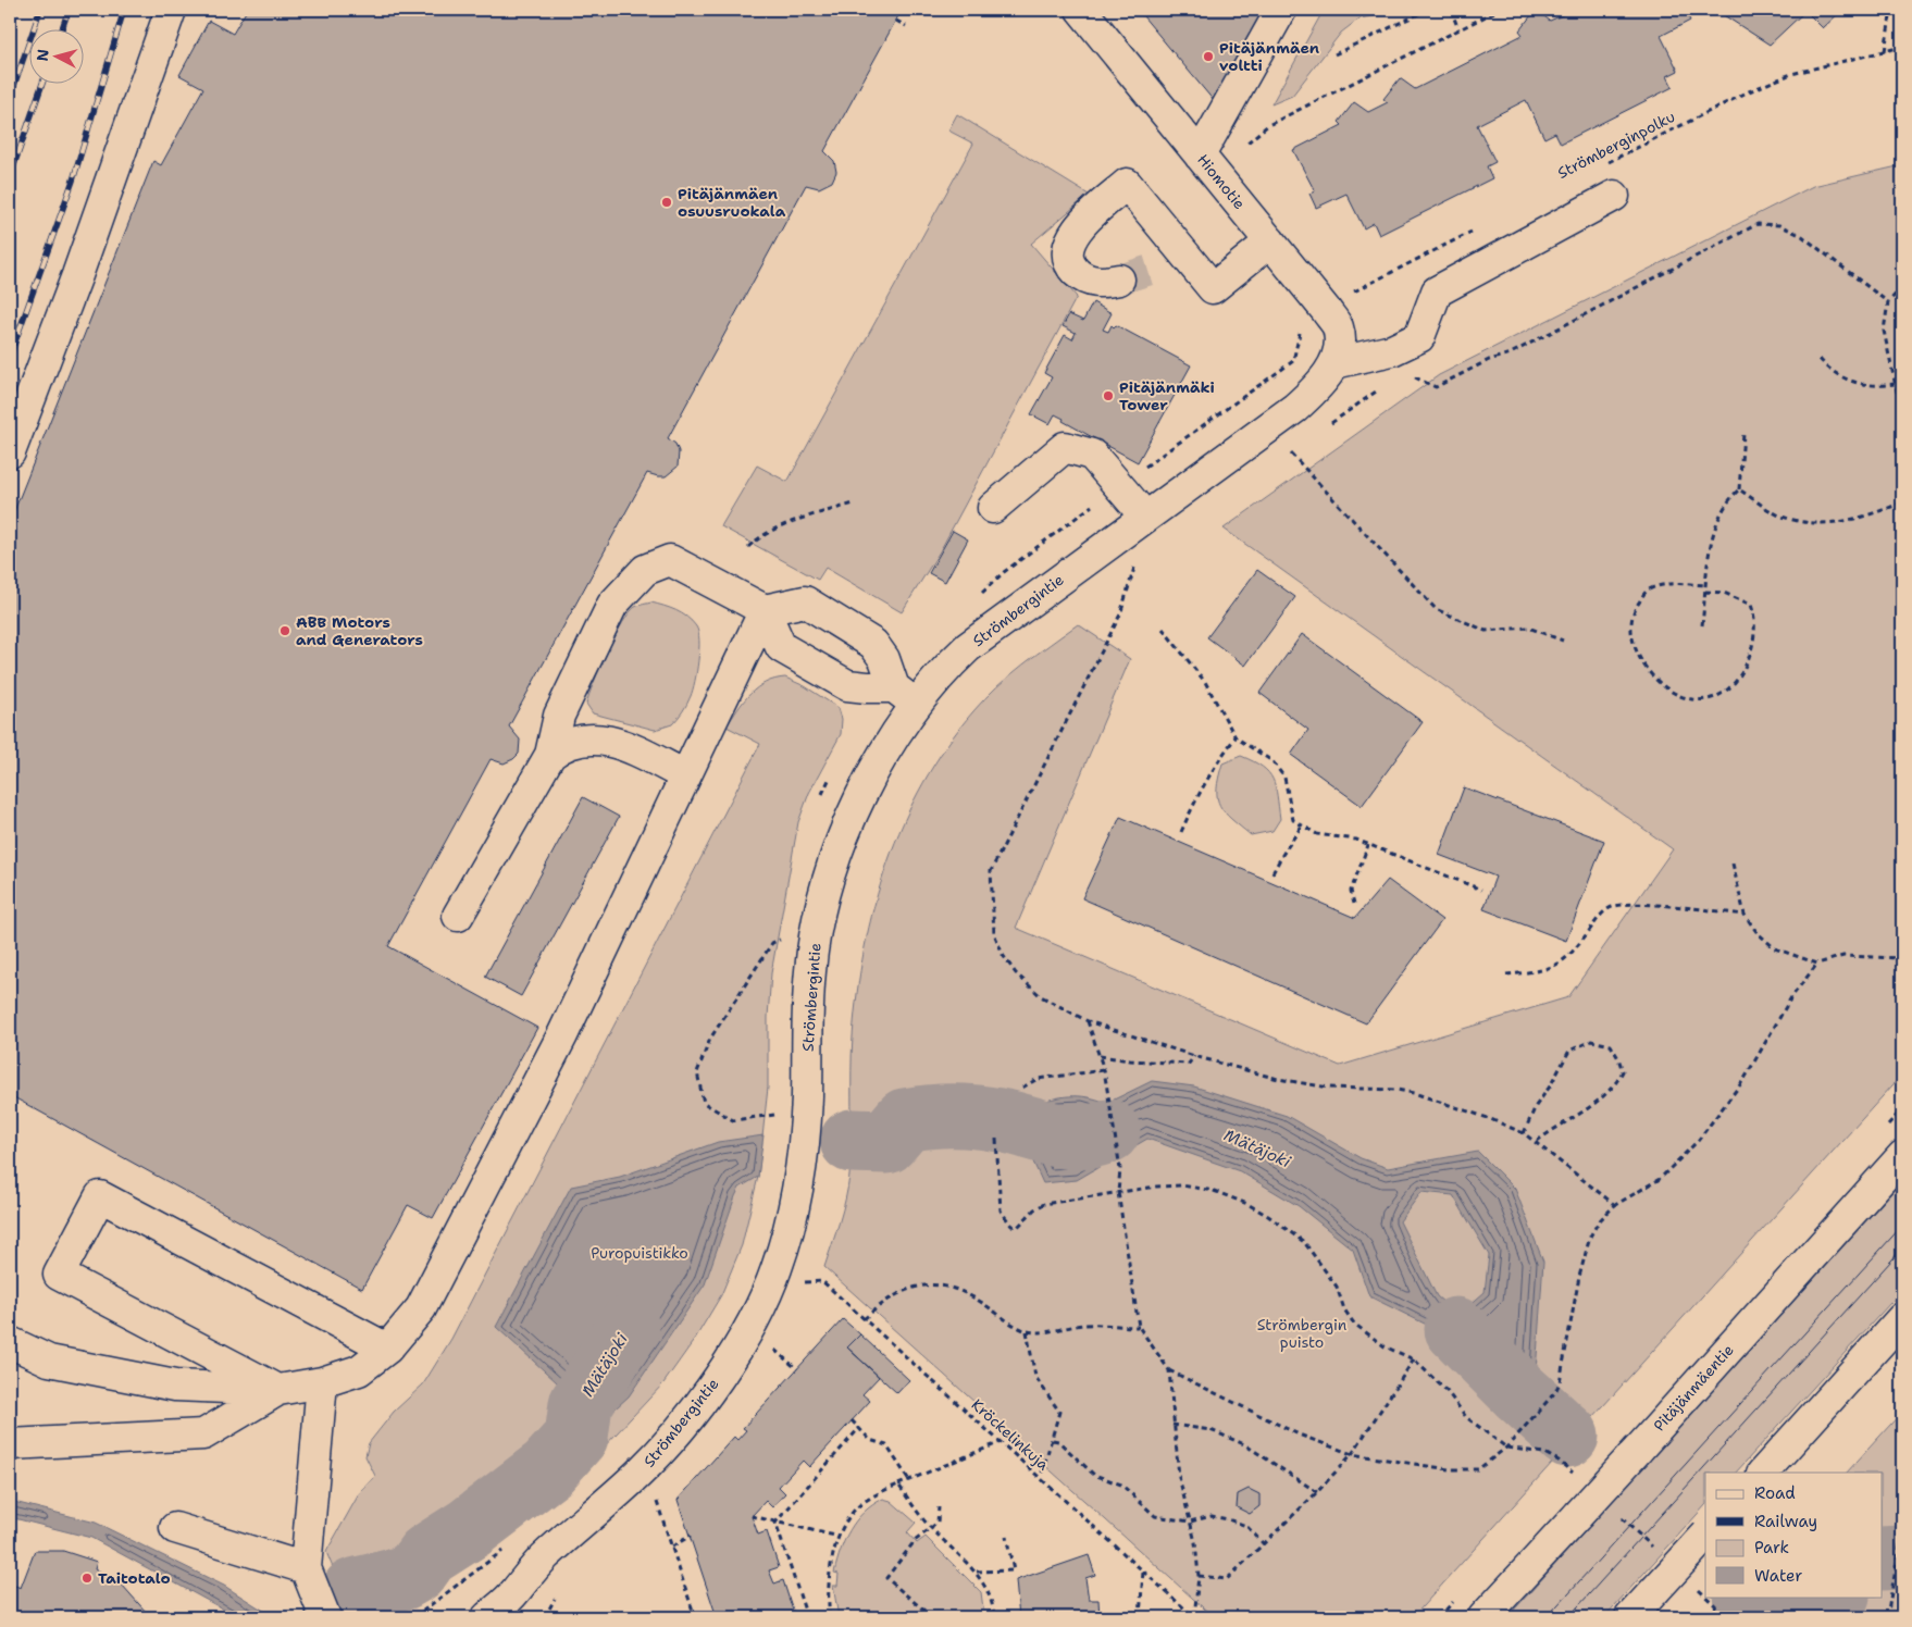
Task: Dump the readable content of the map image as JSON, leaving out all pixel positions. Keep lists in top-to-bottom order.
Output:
{
  "streets": {
    "street": ["Hiomotie", "Strömbergintie", "Pitäjänmäentie"],
    "path": ["Strömberginpolku", "Kröckelinkuja"]
  },
  "crossings": [
    ["Hiomotie", "Strömbergintie"]
  ],
  "water": ["Mätäjoki"],
  "parks": ["Puropuistikko", "Strömbergin puisto"],
  "places": [
    "Pitäjänmäen voltti",
    "Pitäjänmäen osuusruokala",
    "Pitäjänmäki Tower",
    "ABB Motors and Generators",
    "Taitotalo"
  ],
  "legend": [
    "Road",
    "Railway",
    "Park",
    "Water"
  ],
  "north": "left"
}
